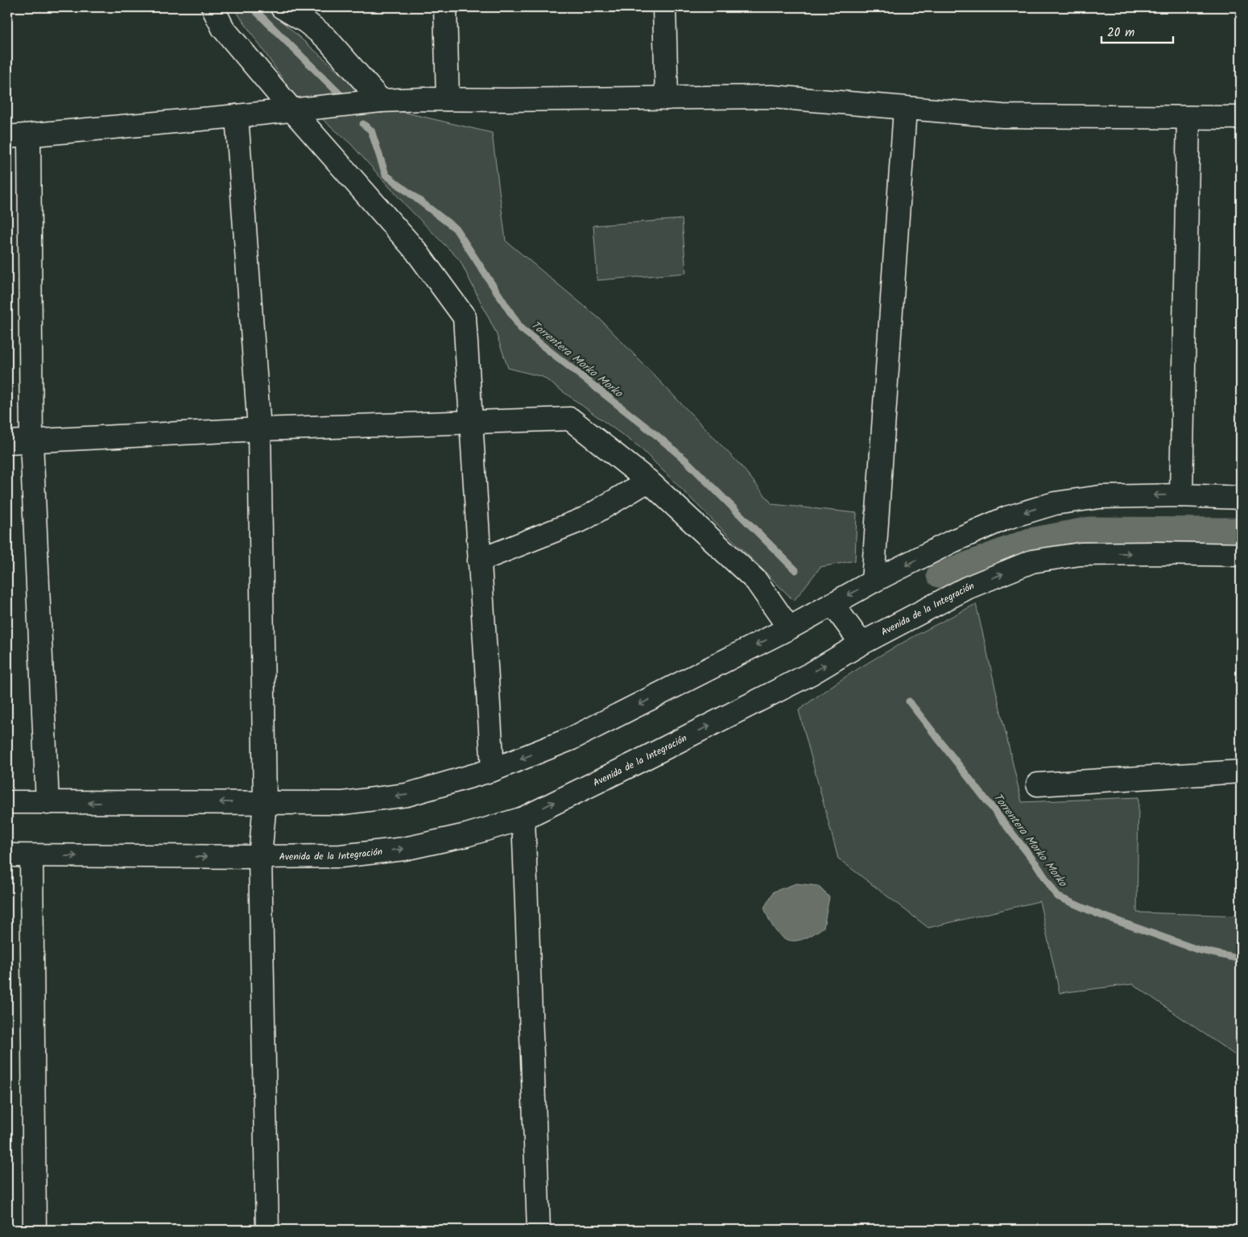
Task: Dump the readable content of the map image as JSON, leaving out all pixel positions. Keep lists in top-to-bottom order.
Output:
{
  "streets": {
    "street": ["Avenida de la Integración"]
  },
  "water": ["Torrentera Morko Morko"],
  "scale_bar": "20 m"
}
